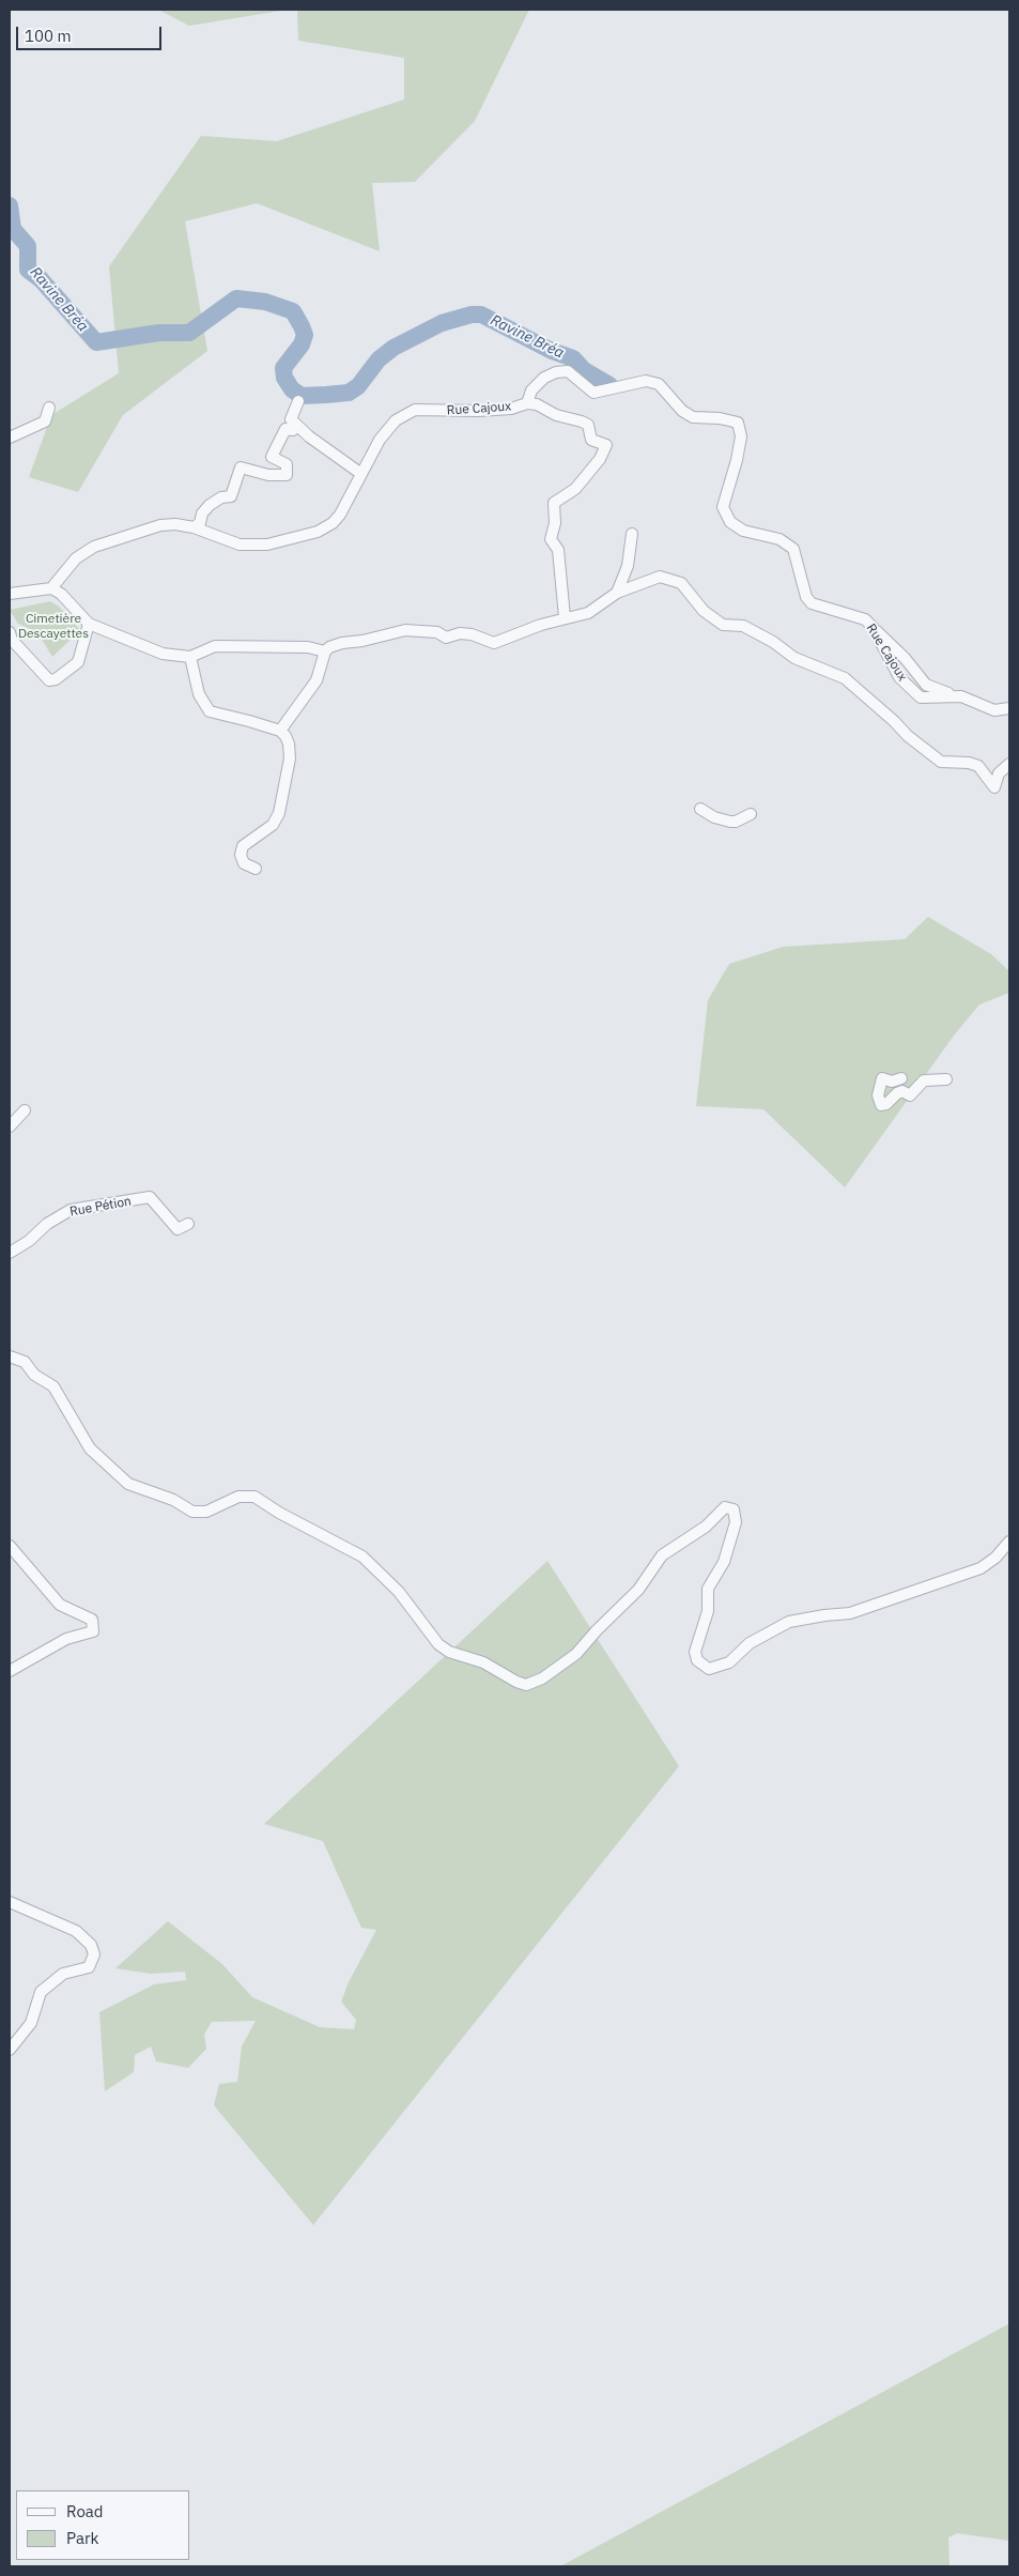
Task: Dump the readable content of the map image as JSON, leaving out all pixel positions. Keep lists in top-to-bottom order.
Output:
{
  "streets": {
    "street": ["Rue Cajoux", "Rue Pétion"]
  },
  "water": ["Ravine Bréa"],
  "parks": ["Cimetière Descayettes"],
  "legend": ["Road", "Park"],
  "scale_bar": "100 m"
}
